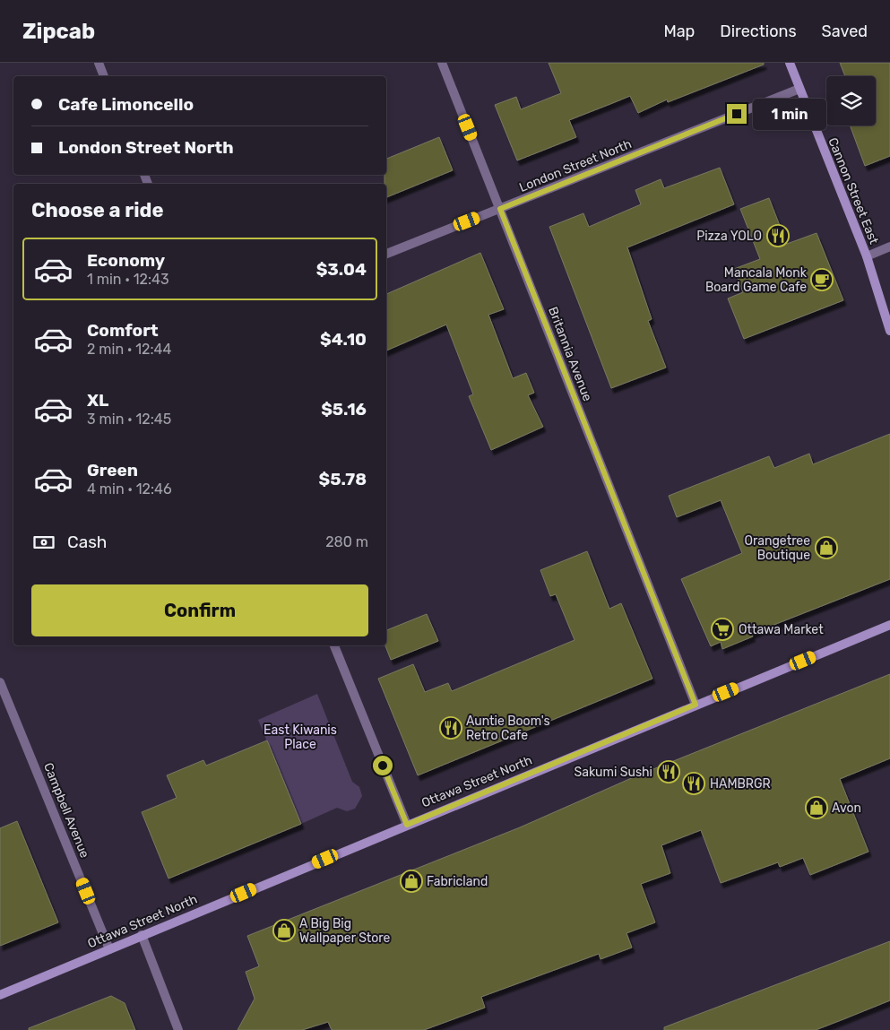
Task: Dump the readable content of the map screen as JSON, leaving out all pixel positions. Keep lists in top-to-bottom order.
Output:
{
  "streets": {
    "main road": ["Cannon Street East", "Ottawa Street North"],
    "street": ["London Street North", "Britannia Avenue", "Campbell Avenue"]
  },
  "crossings": [
    ["London Street North", "Cannon Street East"],
    ["London Street North", "Britannia Avenue"],
    ["Britannia Avenue", "Ottawa Street North"],
    ["Ottawa Street North", "Campbell Avenue"]
  ],
  "parks": ["East Kiwanis Place"],
  "places": {
    "restaurant": [
      "Pizza YOLO",
      "Auntie Boom's Retro Cafe",
      "Sakumi Sushi",
      "HAMBRGR"
    ],
    "cafe": ["Mancala Monk Board Game Cafe"],
    "shop": [
      "Orangetree Boutique",
      "Avon",
      "Fabricland",
      "A Big Big Wallpaper Store"
    ],
    "supermarket": ["Ottawa Market"]
  },
  "page": {
    "header": "Zipcab",
    "nav": ["Map", "Directions", "Saved"],
    "banner": ["Cafe Limoncello", "London Street North"],
    "bubble": "1 min",
    "heading": "Choose a ride",
    "list": [
      {
        "name": "Economy",
        "note": "1 min · 12:43",
        "value": "$3.04"
      },
      {
        "name": "Comfort",
        "note": "2 min · 12:44",
        "value": "$4.10"
      },
      {
        "name": "XL",
        "note": "3 min · 12:45",
        "value": "$5.16"
      },
      {
        "name": "Green",
        "note": "4 min · 12:46",
        "value": "$5.78"
      }
    ],
    "pay": ["Cash", "280 m"],
    "buttons": "Confirm"
  }
}
